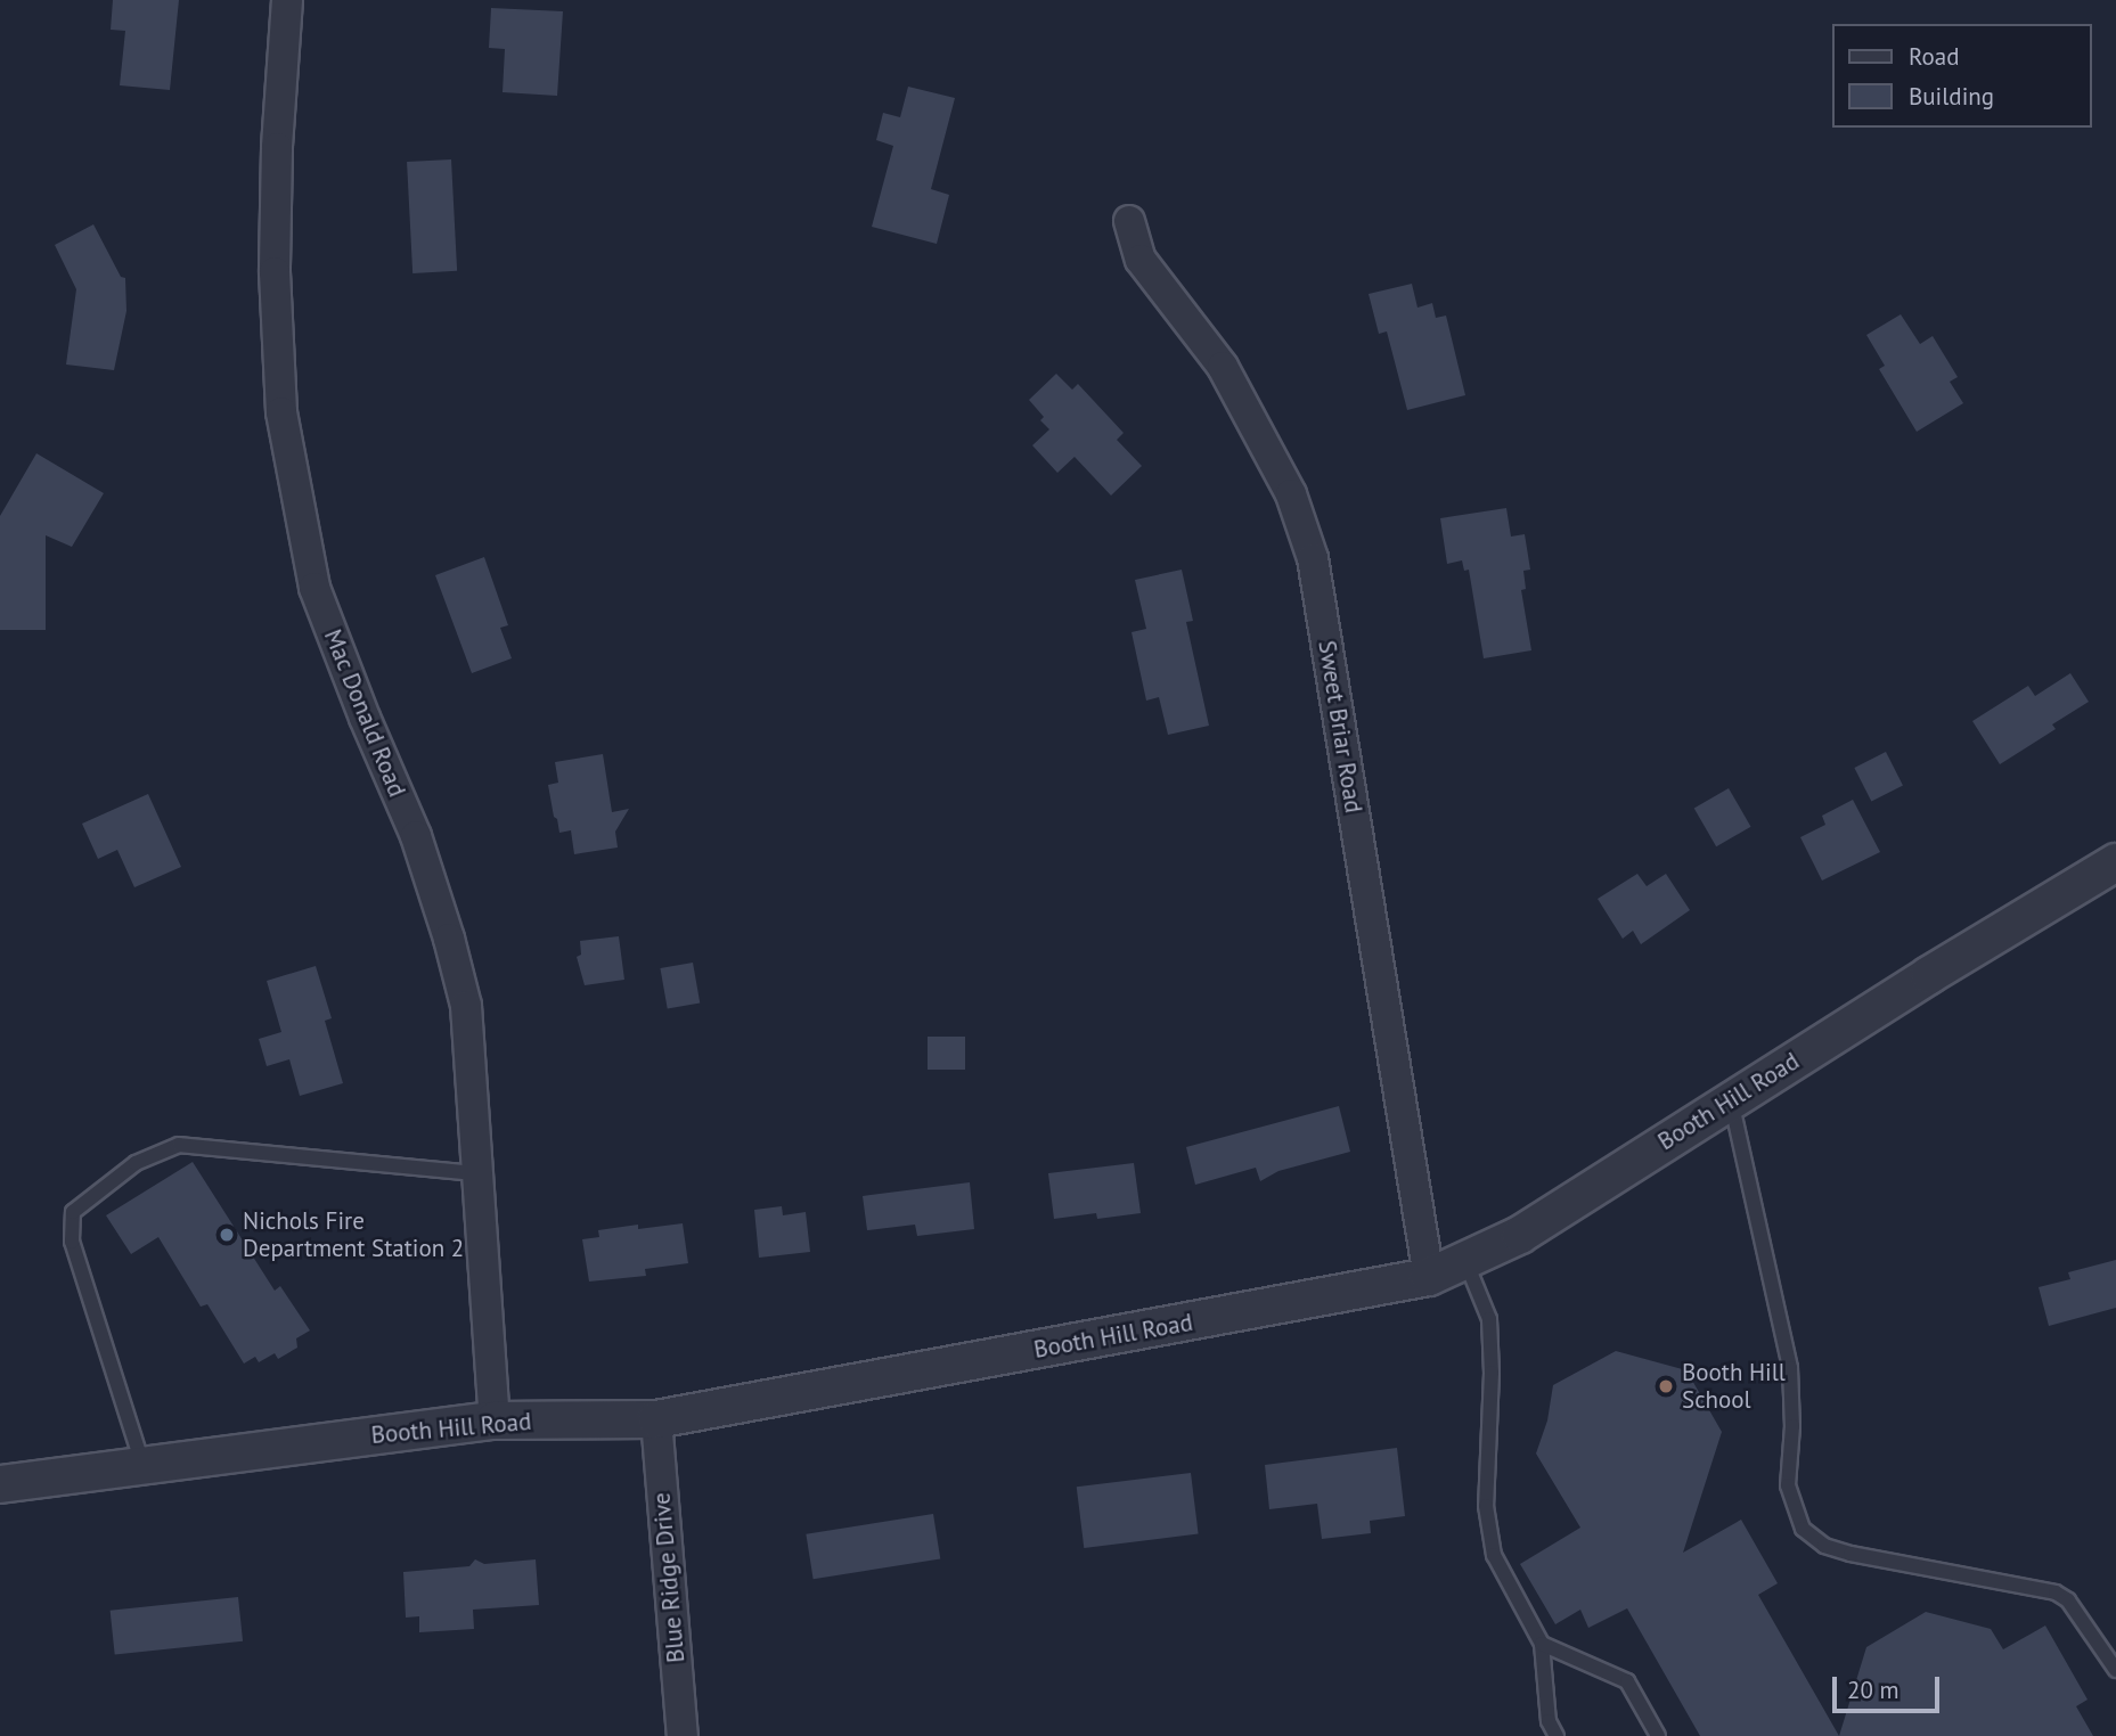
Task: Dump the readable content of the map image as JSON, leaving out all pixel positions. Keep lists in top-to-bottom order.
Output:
{
  "streets": {
    "street": [
      "Mac Donald Road",
      "Sweet Briar Road",
      "Booth Hill Road",
      "Blue Ridge Drive"
    ]
  },
  "crossings": [
    ["Mac Donald Road", "Booth Hill Road"],
    ["Sweet Briar Road", "Booth Hill Road"],
    ["Booth Hill Road", "Blue Ridge Drive"]
  ],
  "places": ["Nichols Fire Department Station 2", "Booth Hill School"],
  "legend": ["Road", "Building"],
  "scale_bar": "20 m"
}
